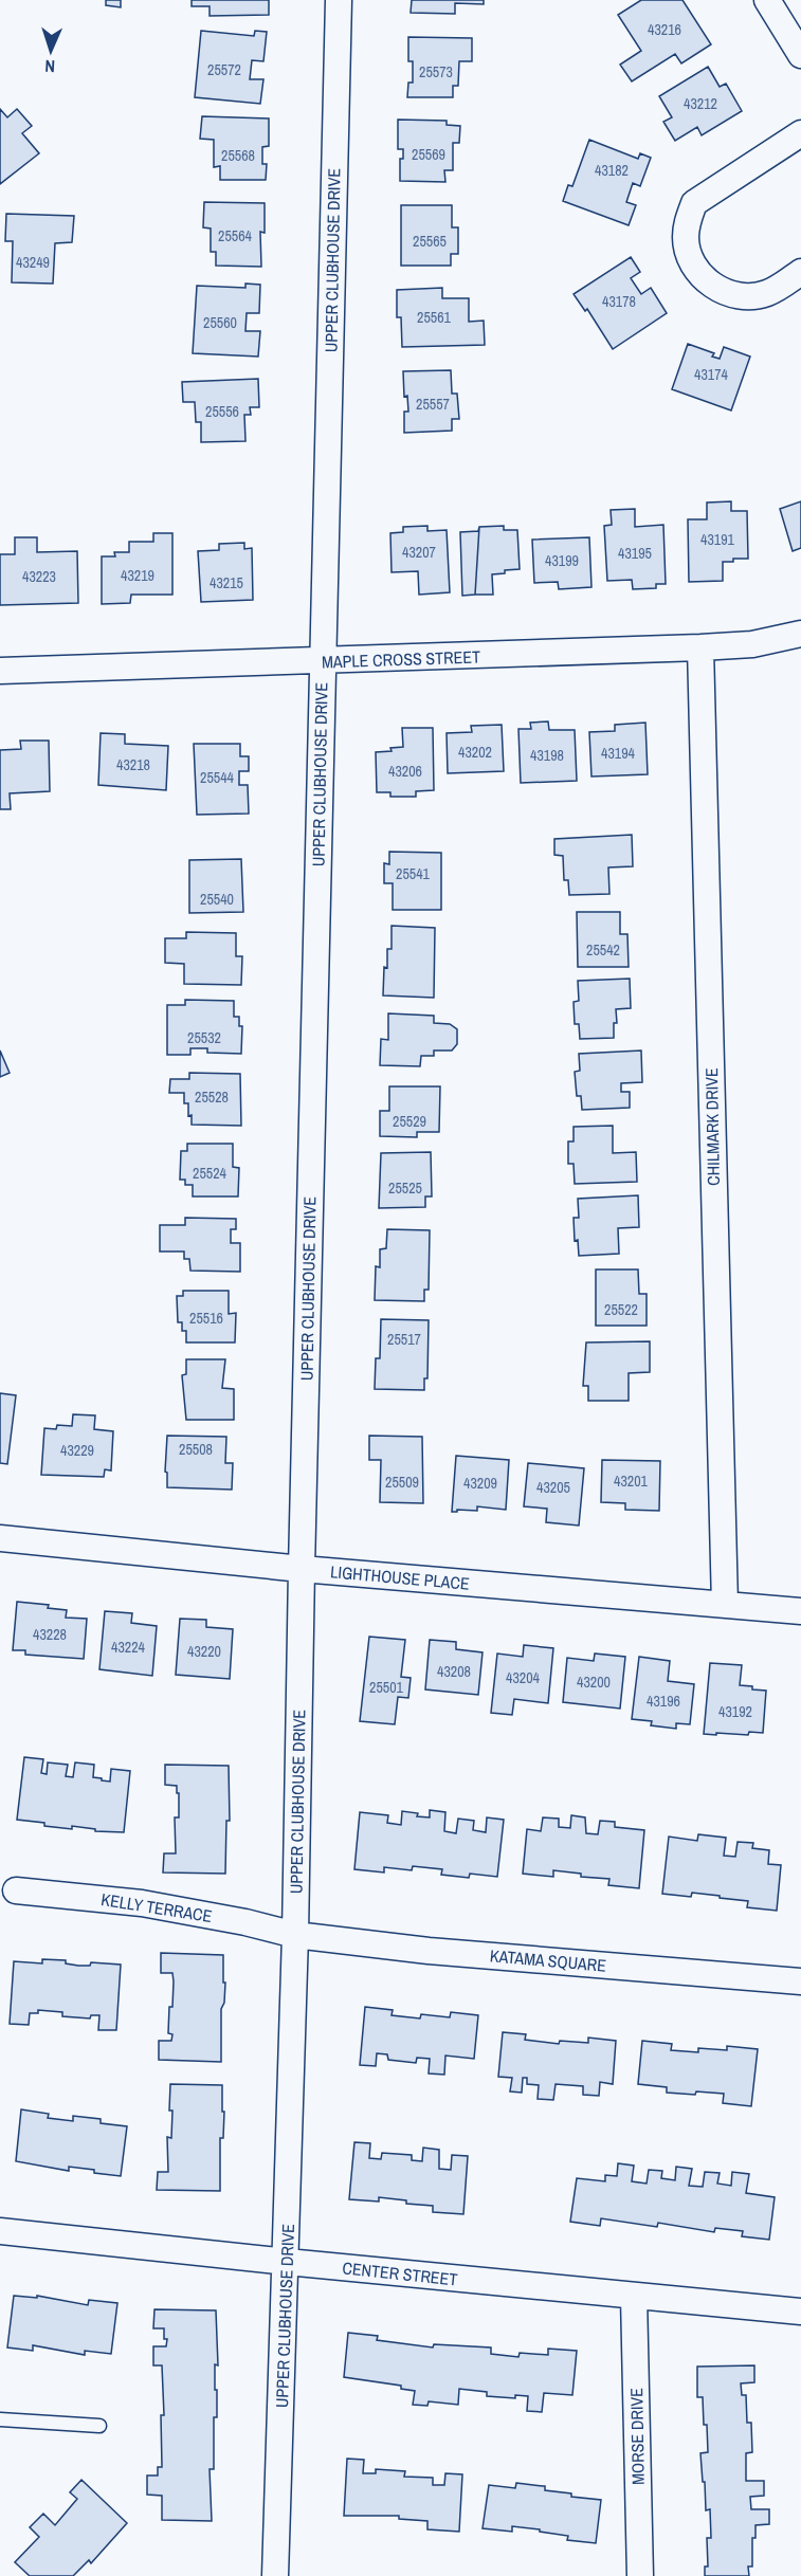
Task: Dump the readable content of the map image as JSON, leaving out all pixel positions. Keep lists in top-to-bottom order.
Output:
{
  "streets": {
    "street": [
      "UPPER CLUBHOUSE DRIVE",
      "MAPLE CROSS STREET",
      "CHILMARK DRIVE",
      "LIGHTHOUSE PLACE",
      "KELLY TERRACE",
      "KATAMA SQUARE",
      "CENTER STREET",
      "MORSE DRIVE"
    ]
  },
  "crossings": [
    ["UPPER CLUBHOUSE DRIVE", "MAPLE CROSS STREET"],
    ["UPPER CLUBHOUSE DRIVE", "LIGHTHOUSE PLACE"],
    ["UPPER CLUBHOUSE DRIVE", "KELLY TERRACE"],
    ["UPPER CLUBHOUSE DRIVE", "KATAMA SQUARE"],
    ["UPPER CLUBHOUSE DRIVE", "CENTER STREET"],
    ["MAPLE CROSS STREET", "CHILMARK DRIVE"],
    ["CHILMARK DRIVE", "LIGHTHOUSE PLACE"],
    ["KELLY TERRACE", "KATAMA SQUARE"],
    ["CENTER STREET", "MORSE DRIVE"]
  ],
  "house_numbers": [
    "43216",
    "25572",
    "25573",
    "43212",
    "25569",
    "25568",
    "43182",
    "25564",
    "25565",
    "43249",
    "43178",
    "25561",
    "25560",
    "43174",
    "25557",
    "25556",
    "43191",
    "43207",
    "43195",
    "43199",
    "43219",
    "43223",
    "43215",
    "43202",
    "43194",
    "43198",
    "43218",
    "43206",
    "25544",
    "25541",
    "25540",
    "25542",
    "25532",
    "25528",
    "25529",
    "25524",
    "25525",
    "25522",
    "25516",
    "25517",
    "25508",
    "43229",
    "43201",
    "25509",
    "43209",
    "43205",
    "43228",
    "43224",
    "43220",
    "43208",
    "43204",
    "43200",
    "25501",
    "43196",
    "43192"
  ],
  "north": "bottom"
}
